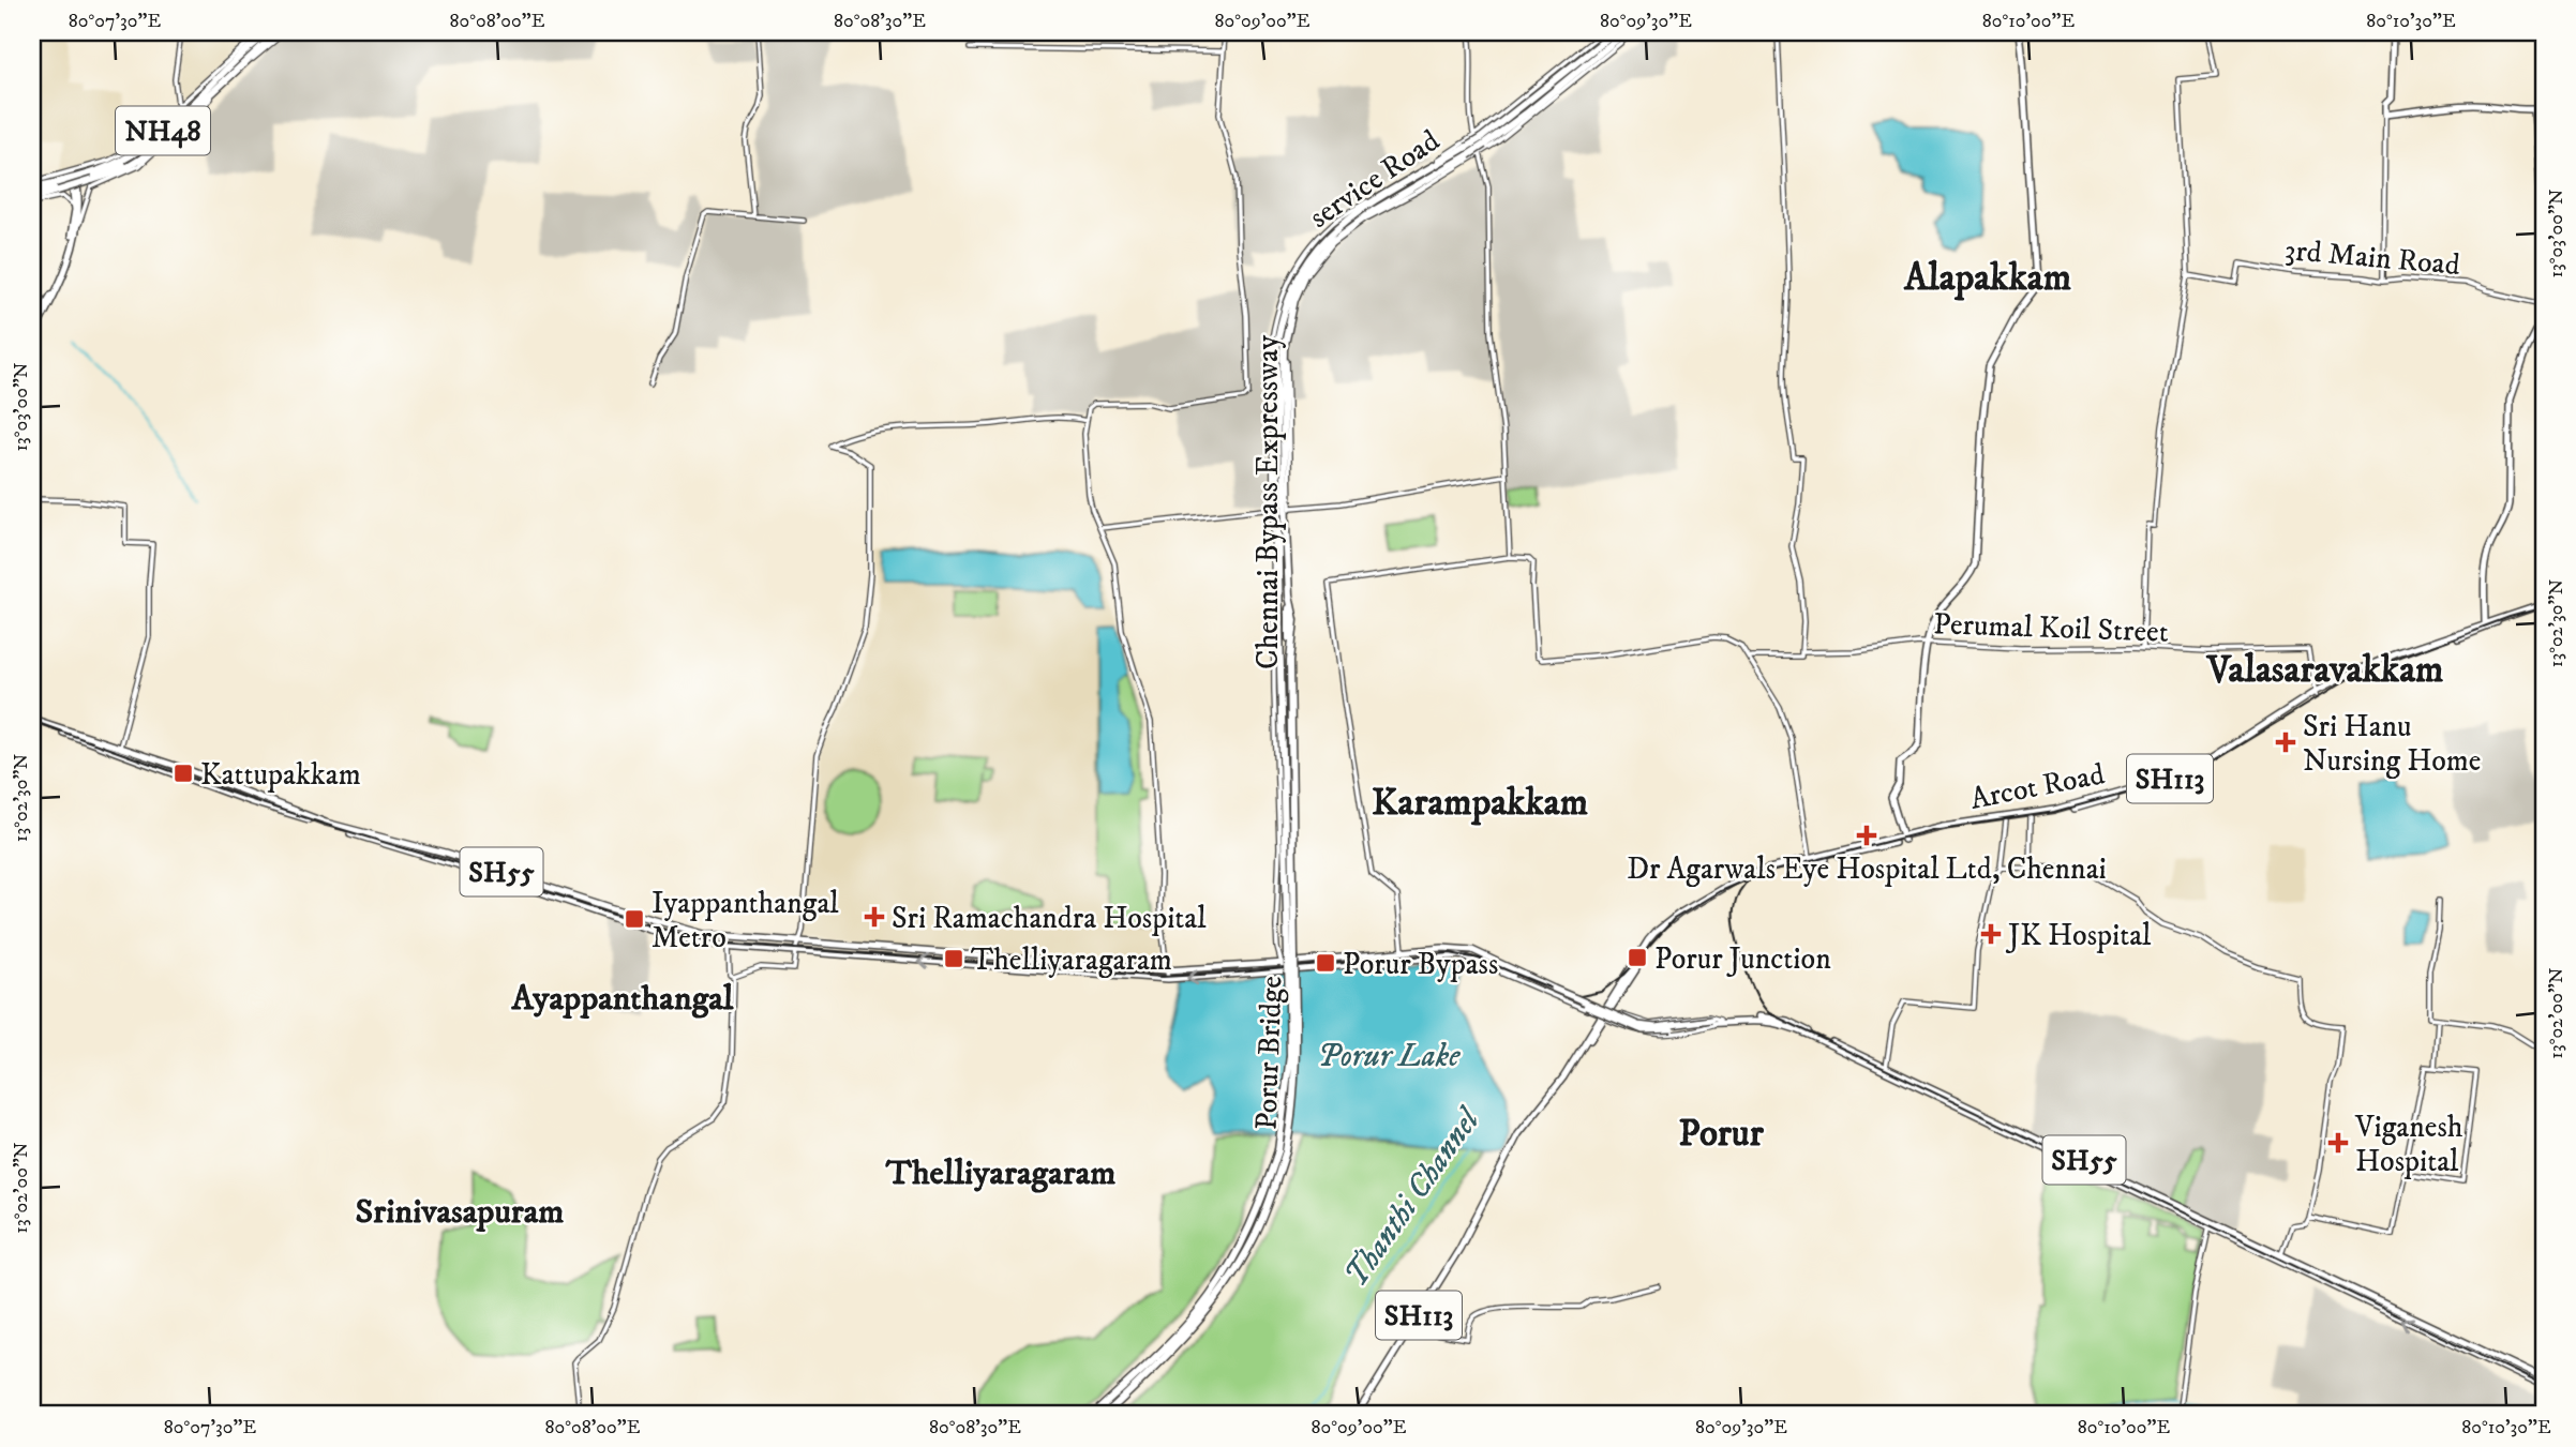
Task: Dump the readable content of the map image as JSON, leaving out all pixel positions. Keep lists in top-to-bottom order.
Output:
{
  "streets": {
    "highway": ["NH48", "Chennai Bypass Expressway", "Porur Bridge"],
    "main road": ["SH113", "Arcot Road", "SH55"],
    "street": ["service Road", "3rd Main Road", "Perumal Koil Street"]
  },
  "crossings": [
    ["service Road", "Chennai Bypass Expressway"],
    ["Chennai Bypass Expressway", "Porur Bridge"],
    ["Perumal Koil Street", "Arcot Road"],
    ["SH113", "Arcot Road"]
  ],
  "districts": [
    "Alapakkam",
    "Valasaravakkam",
    "Karampakkam",
    "Ayappanthangal",
    "Porur",
    "Thelliyaragaram",
    "Srinivasapuram"
  ],
  "water": ["Porur Lake", "Thanthi Channel"],
  "places": {
    "health": [
      "Sri Hanu Nursing Home",
      "Dr Agarwals Eye Hospital Ltd, Chennai",
      "Sri Ramachandra Hospital",
      "JK Hospital",
      "Viganesh Hospital"
    ],
    "transit": [
      "Kattupakkam",
      "Iyappanthangal Metro",
      "Porur Junction",
      "Thelliyaragaram",
      "Porur Bypass"
    ]
  },
  "coordinates": [
    "80°07'30\"E",
    "80°08'00\"E",
    "80°08'30\"E",
    "80°09'00\"E",
    "80°09'30\"E",
    "80°10'00\"E",
    "80°10'30\"E",
    "13°03'00\"N",
    "13°02'30\"N",
    "13°02'00\"N"
  ]
}
